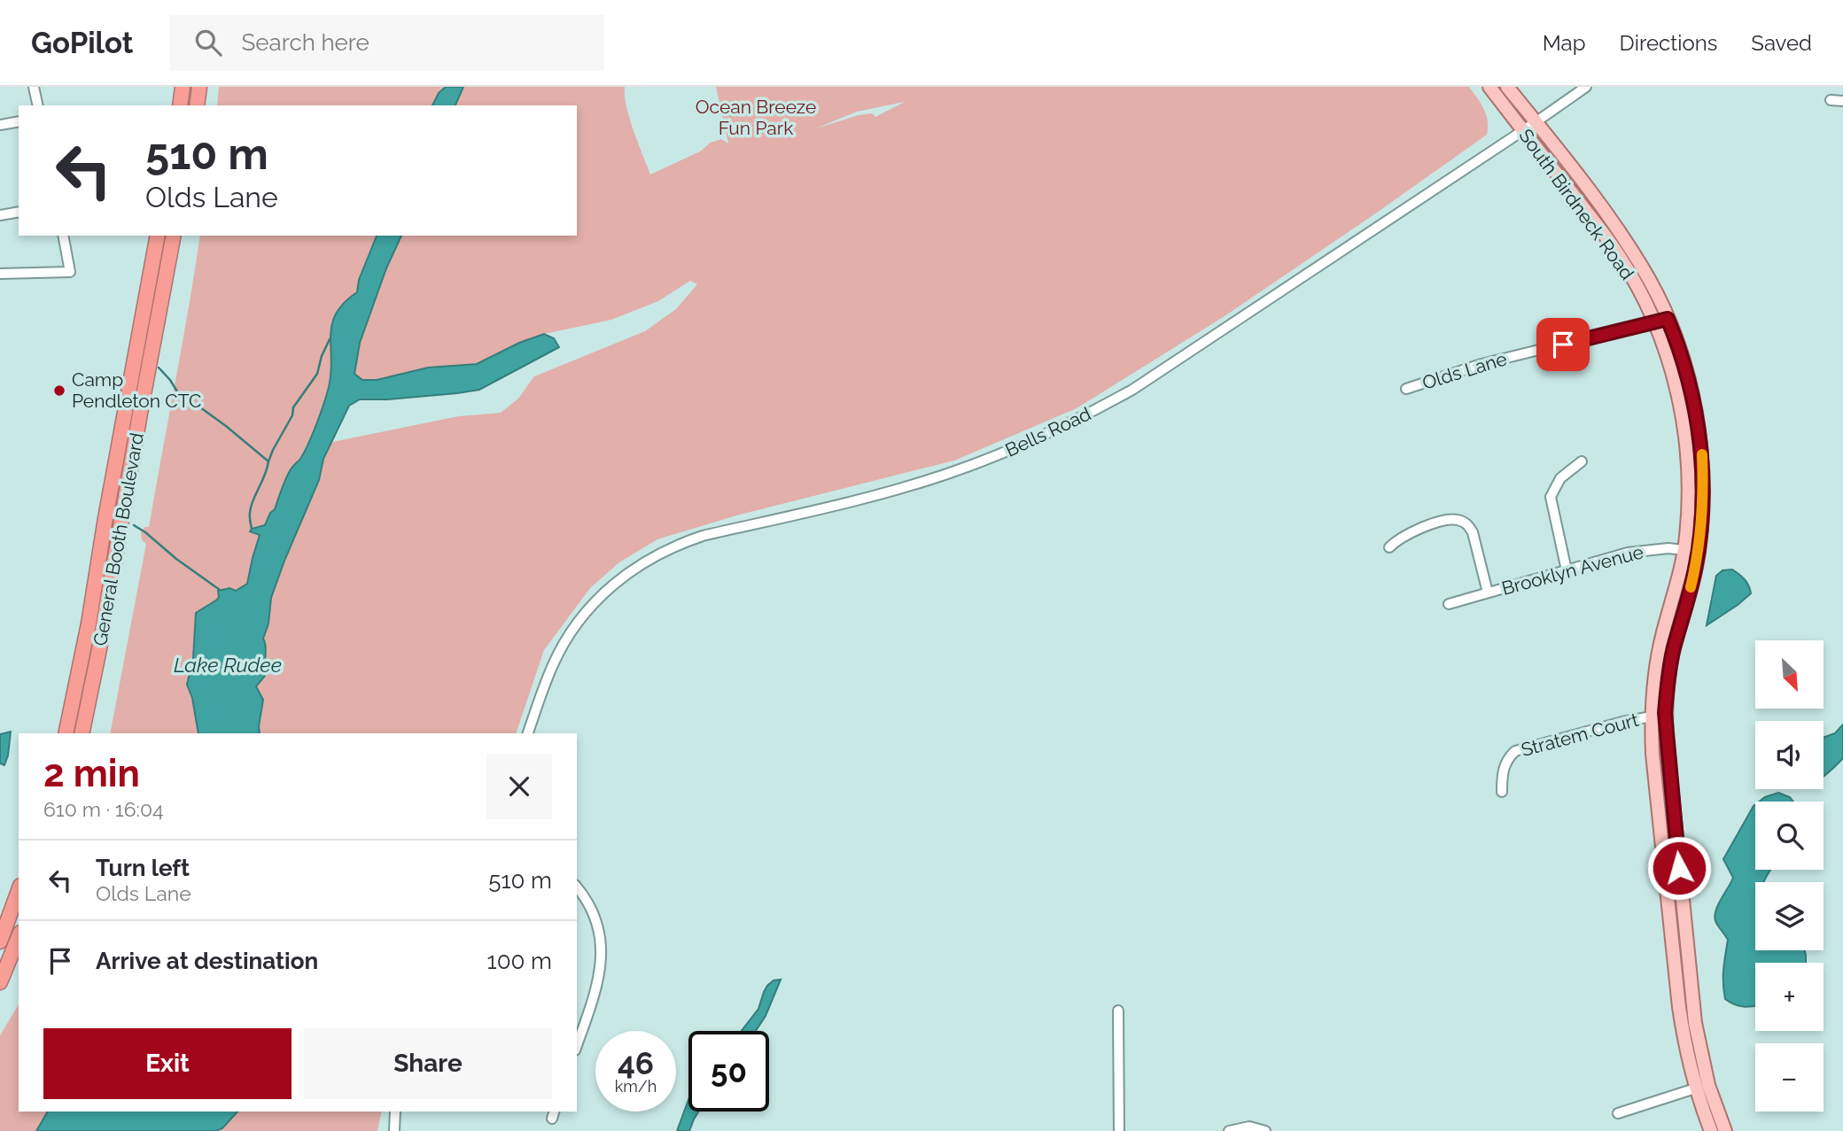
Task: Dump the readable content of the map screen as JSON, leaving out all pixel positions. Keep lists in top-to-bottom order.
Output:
{
  "streets": {
    "highway": ["General Booth Boulevard"],
    "main road": ["South Birdneck Road"],
    "street": [
      "Olds Lane",
      "Bells Road",
      "Brooklyn Avenue",
      "Stratem Court"
    ]
  },
  "crossings": [
    ["South Birdneck Road", "Olds Lane"],
    ["South Birdneck Road", "Bells Road"],
    ["South Birdneck Road", "Brooklyn Avenue"],
    ["South Birdneck Road", "Stratem Court"]
  ],
  "water": ["Lake Rudee"],
  "parks": ["Ocean Breeze Fun Park"],
  "places": ["Camp Pendleton CTC"],
  "north": "bottom right",
  "page": {
    "header": "GoPilot",
    "search": "Search here",
    "nav": ["Map", "Directions", "Saved"],
    "turn": ["510 m", "Olds Lane"],
    "map_buttons": ["+", "−"],
    "heading": ["2 min", "610 m · 16:04"],
    "list": [
      {
        "name": "Turn left",
        "note": "Olds Lane",
        "value": "510 m"
      },
      {
        "name": "Arrive at destination",
        "value": "100 m"
      }
    ],
    "buttons": ["Exit", "Share"],
    "speed": "46 km/h",
    "limit": "50"
  }
}
